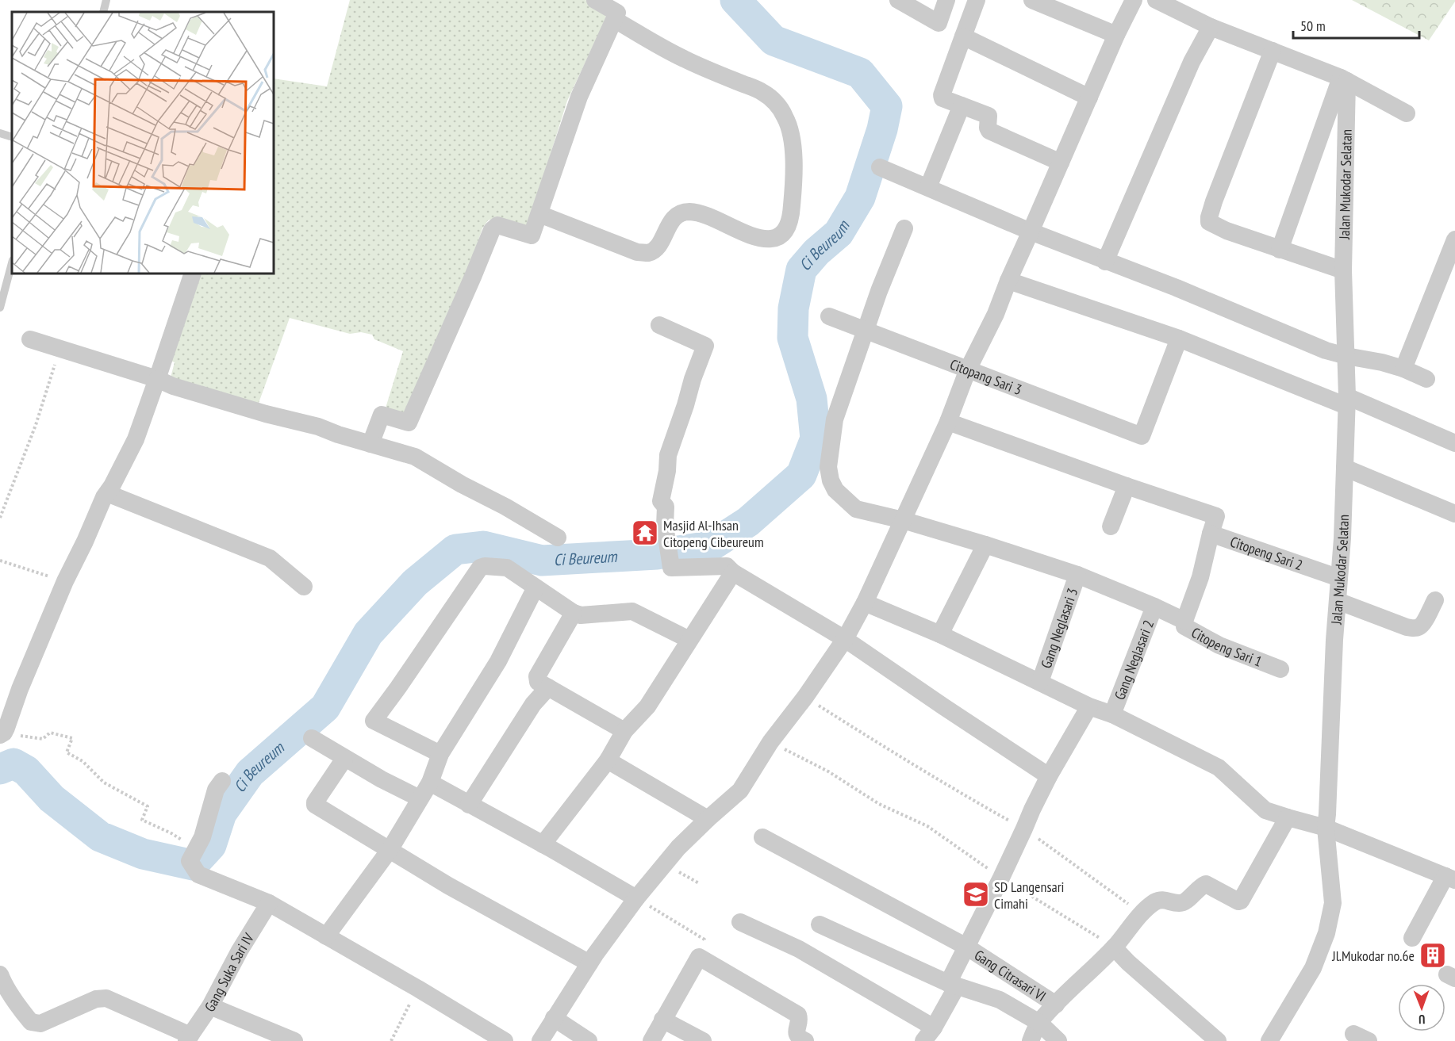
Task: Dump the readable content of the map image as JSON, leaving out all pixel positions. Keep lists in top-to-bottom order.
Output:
{
  "streets": {
    "street": [
      "Jalan Mukodar Selatan",
      "Citopang Sari 3",
      "Citopeng Sari 2",
      "Gang Neglasari 3",
      "Citopeng Sari 1",
      "Gang Neglasari 2",
      "Gang Suka Sari IV",
      "Gang Citrasari VI"
    ]
  },
  "crossings": [
    ["Jalan Mukodar Selatan", "Citopeng Sari 2"],
    ["Citopang Sari 3", "Citopeng Sari 1"],
    ["Gang Neglasari 3", "Citopeng Sari 1"],
    ["Citopeng Sari 1", "Gang Neglasari 2"]
  ],
  "water": ["Ci Beureum"],
  "places": {
    "temple": ["Masjid Al-Ihsan Citopeng Cibeureum"],
    "school or university": ["SD Langensari Cimahi"],
    "building": ["Jl.Mukodar no.6e"]
  },
  "scale_bar": "50 m",
  "north": "bottom"
}
